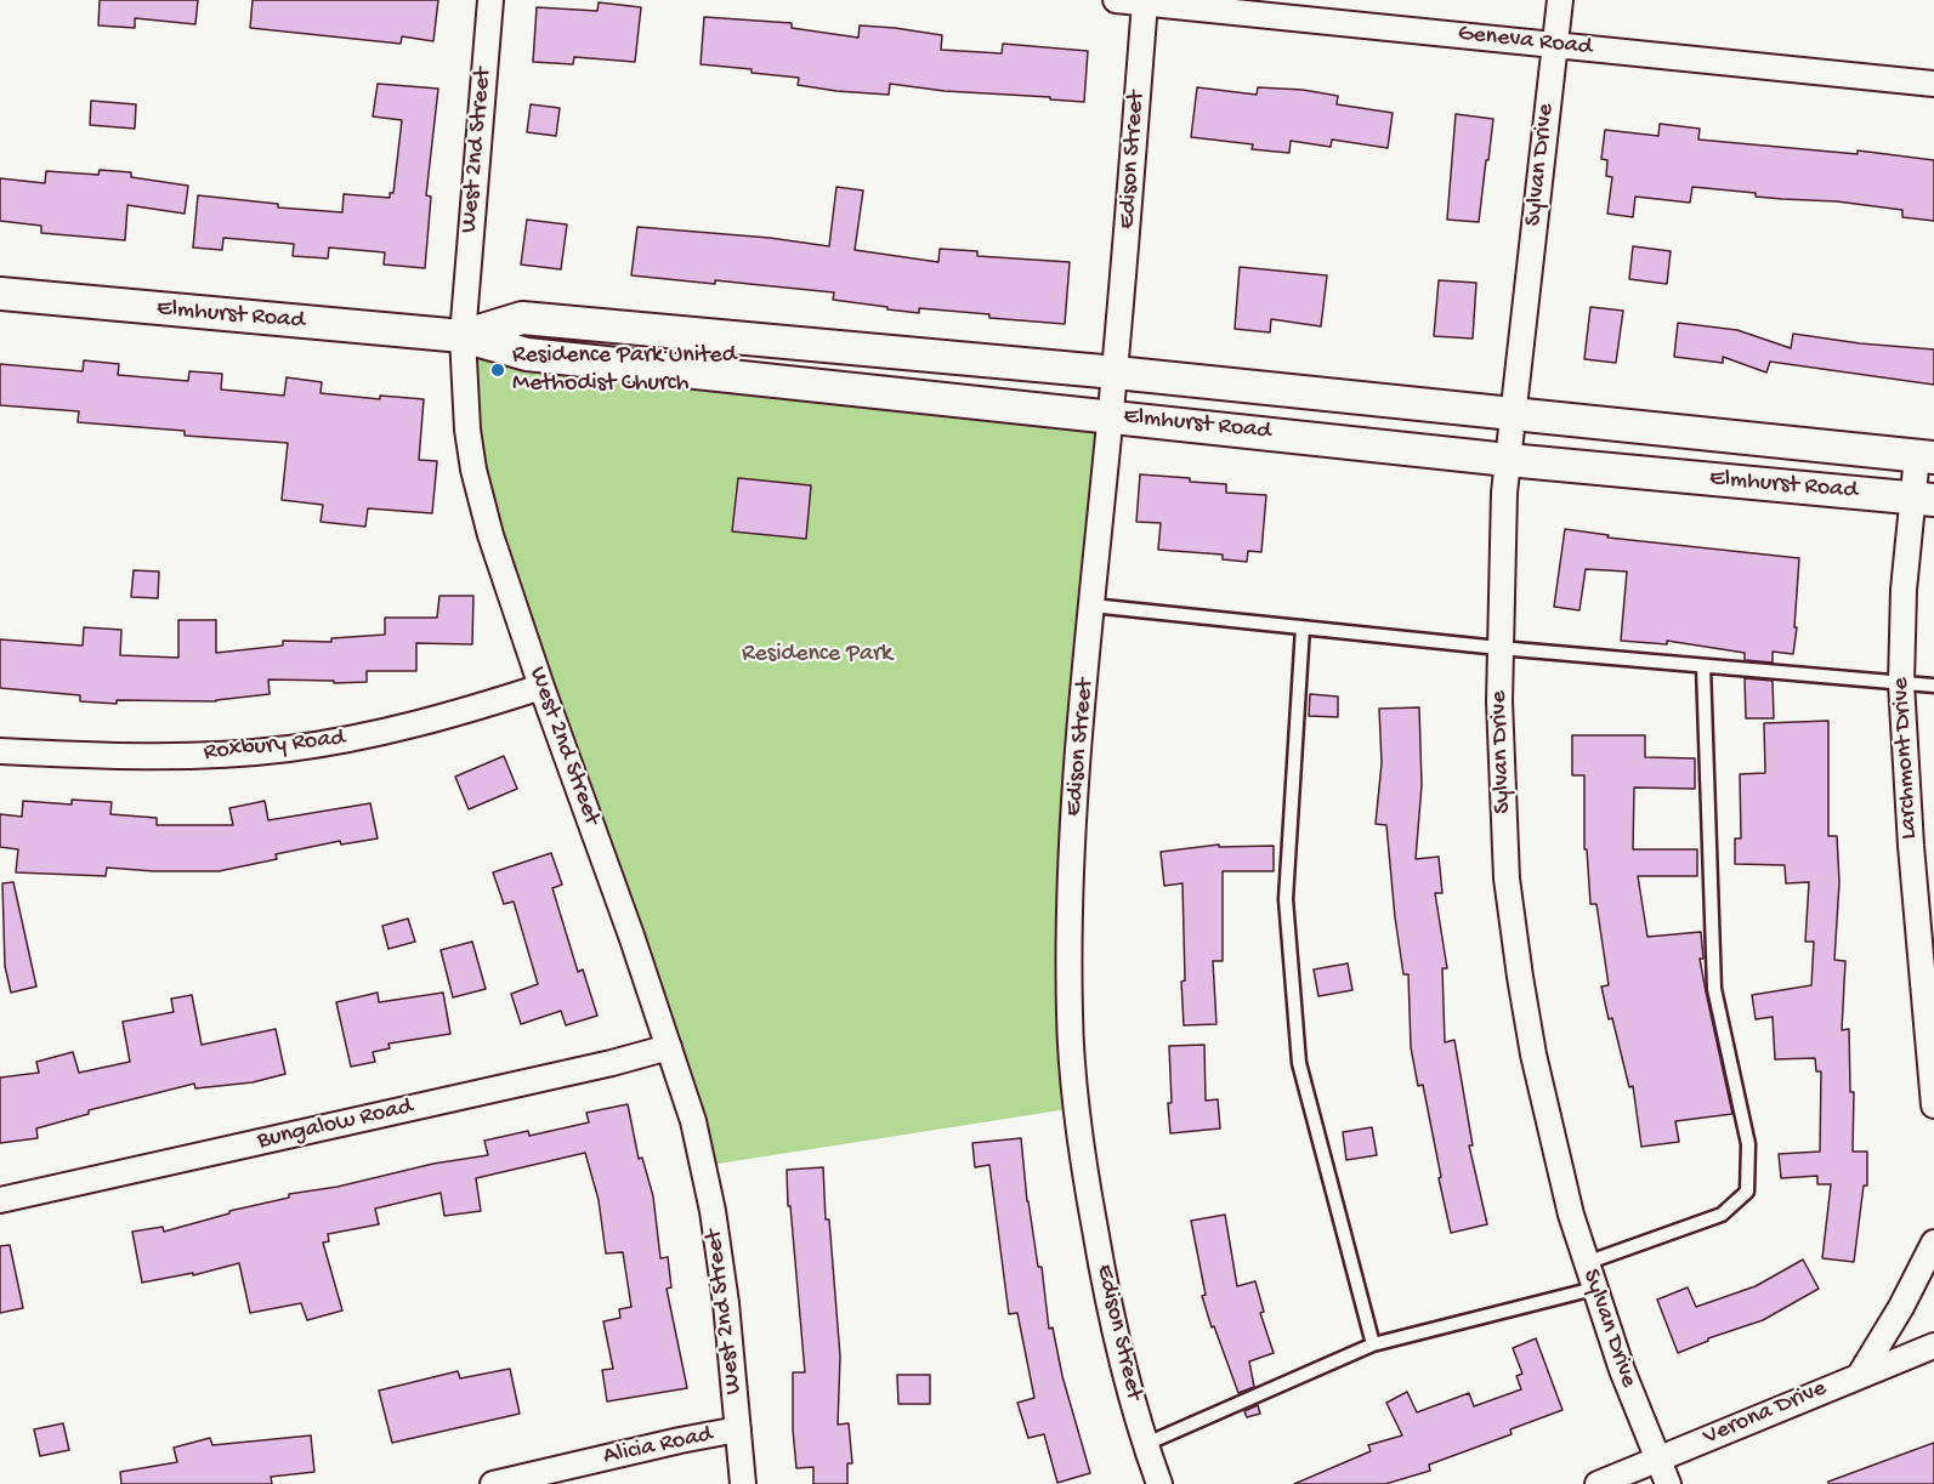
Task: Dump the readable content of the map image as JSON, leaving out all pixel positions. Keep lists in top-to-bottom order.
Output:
{
  "streets": {
    "street": [
      "Geneva Road",
      "West 2nd Street",
      "Edison Street",
      "Sylvan Drive",
      "Elmhurst Road",
      "Roxbury Road",
      "Larchmont Drive",
      "Bungalow Road",
      "Verona Drive",
      "Alicia Road"
    ]
  },
  "crossings": [
    ["Geneva Road", "Edison Street"],
    ["Geneva Road", "Sylvan Drive"],
    ["West 2nd Street", "Elmhurst Road"],
    ["West 2nd Street", "Roxbury Road"],
    ["West 2nd Street", "Bungalow Road"],
    ["West 2nd Street", "Alicia Road"],
    ["Edison Street", "Elmhurst Road"],
    ["Sylvan Drive", "Elmhurst Road"],
    ["Sylvan Drive", "Verona Drive"],
    ["Elmhurst Road", "Larchmont Drive"]
  ],
  "parks": ["Residence Park"],
  "places": ["Residence Park United Methodist Church"]
}
